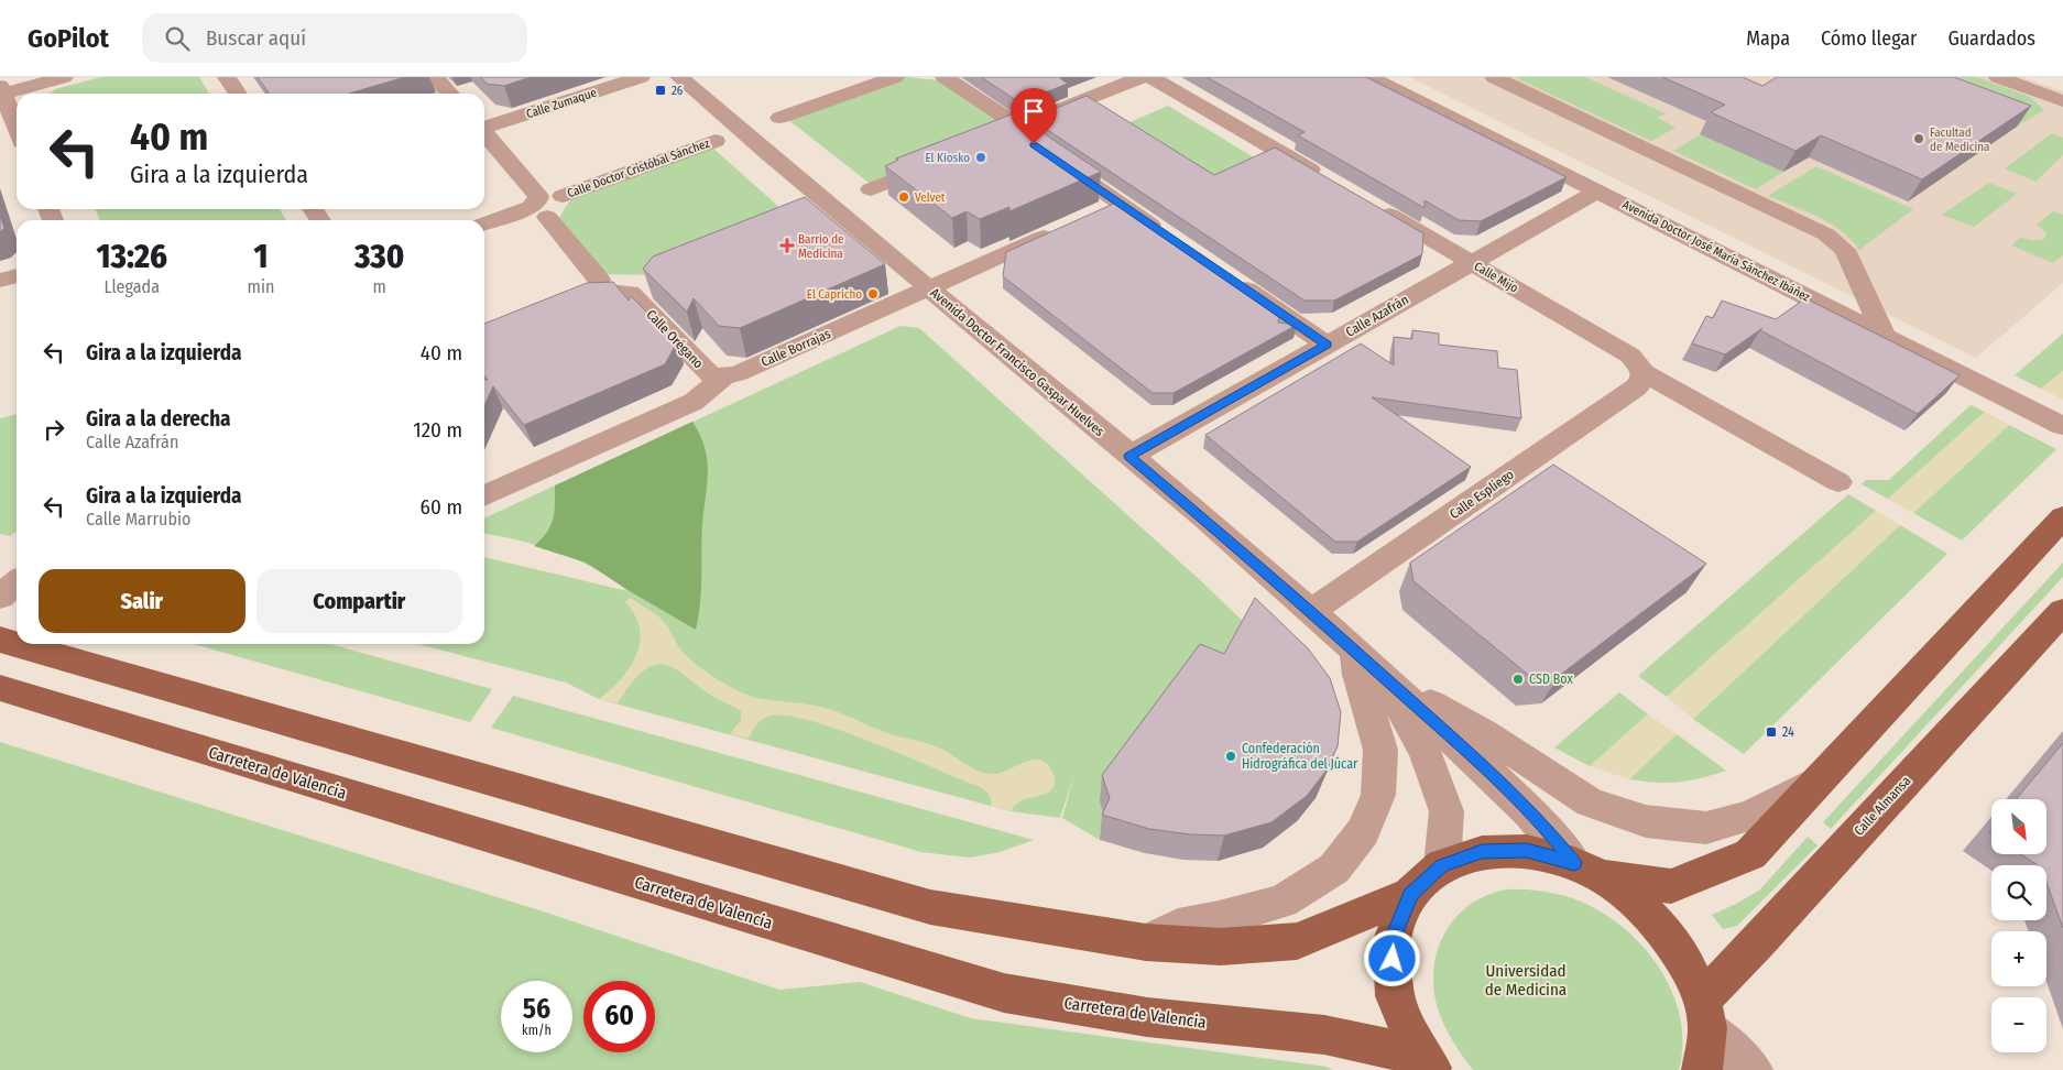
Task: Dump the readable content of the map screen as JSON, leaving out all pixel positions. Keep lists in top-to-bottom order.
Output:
{
  "streets": {
    "main road": ["Carretera de Valencia", "Calle Almansa"],
    "street": [
      "Calle Zumaque",
      "Calle Doctor Cristóbal Sánchez",
      "Avenida Doctor José María Sánchez Ibáñez",
      "Calle Mijo",
      "Calle Azafrán",
      "Calle Orégano",
      "Calle Borrajas",
      "Avenida Doctor Francisco Gaspar Huelves",
      "Calle Espliego"
    ]
  },
  "crossings": [
    ["Avenida Doctor José María Sánchez Ibáñez", "Calle Azafrán"],
    ["Calle Mijo", "Calle Azafrán"],
    ["Calle Mijo", "Calle Espliego"],
    ["Calle Azafrán", "Avenida Doctor Francisco Gaspar Huelves"],
    ["Calle Orégano", "Calle Borrajas"],
    ["Calle Borrajas", "Avenida Doctor Francisco Gaspar Huelves"],
    ["Avenida Doctor Francisco Gaspar Huelves", "Calle Espliego"]
  ],
  "parks": ["Universidad de Medicina"],
  "places": {
    "transit": ["26", "24"],
    "other": [
      "Facultad de Medicina",
      "El Kiosko",
      "Velvet",
      "El Capricho",
      "CSD Box",
      "Confederación Hidrográfica del Júcar"
    ],
    "health": ["Barrio de Medicina"]
  },
  "north": "bottom right",
  "page": {
    "header": "GoPilot",
    "search": "Buscar aquí",
    "nav": ["Mapa", "Cómo llegar", "Guardados"],
    "turn": ["40 m", "Gira a la izquierda"],
    "eta": [
      "13:26",
      "Llegada",
      "1",
      "min",
      "330",
      "m"
    ],
    "list": [
      {
        "name": "Gira a la izquierda",
        "value": "40 m"
      },
      {
        "name": "Gira a la derecha",
        "note": "Calle Azafrán",
        "value": "120 m"
      },
      {
        "name": "Gira a la izquierda",
        "note": "Calle Marrubio",
        "value": "60 m"
      }
    ],
    "buttons": ["Salir", "Compartir"],
    "map_buttons": ["+", "−"],
    "speed": "56 km/h",
    "limit": "60"
  }
}
